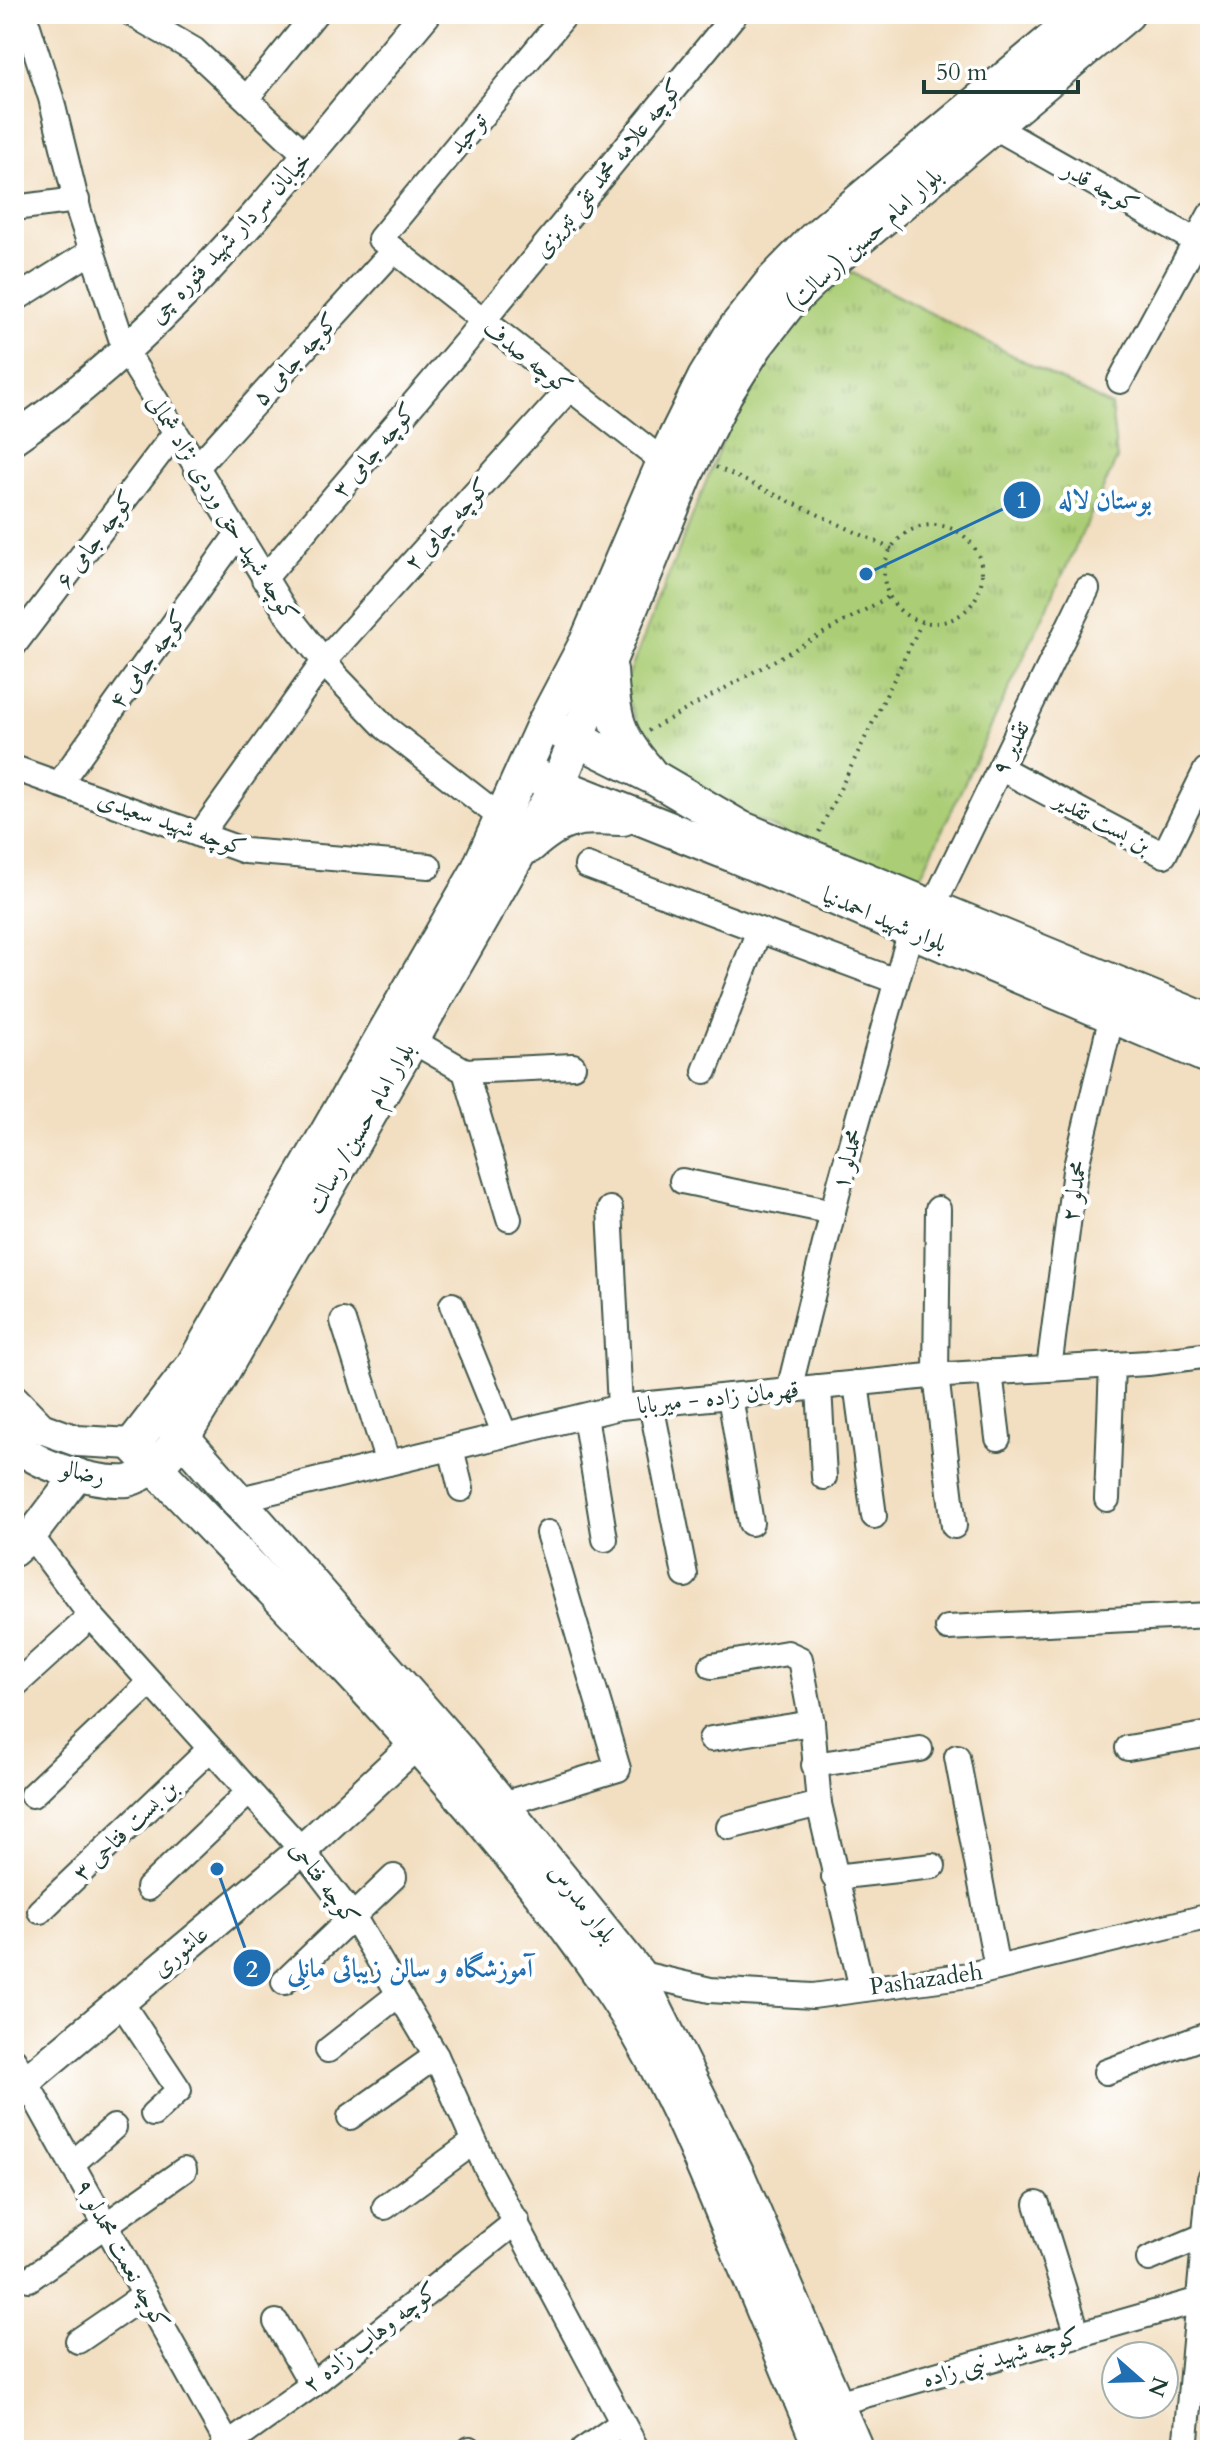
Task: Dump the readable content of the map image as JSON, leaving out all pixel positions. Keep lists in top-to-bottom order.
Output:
{
  "streets": {
    "main road": [
      "بلوار امام حسین (رسالت)",
      "بلوار شهید احمدنیا",
      "بلوار امام حسین/ رسالت",
      "بلوار مدرس"
    ],
    "street": [
      "توحید",
      "کوچه علامه محمد تقی تبریزی",
      "کوچه قدر",
      "خیابان سردار شهید فتوره چی",
      "کوچه صدف",
      "کوچه جامی ۵",
      "کوچه جامی ۳",
      "کوچه شهید حق وردی نژاد شمالی",
      "کوچه جامی ۲",
      "کوچه جامی ۶",
      "کوچه جامی ۴",
      "۹ تقدیر",
      "بن بست تقدیر",
      "کوچه شهید سعیدی",
      "محمدلو ۱",
      "محمدلو ۲",
      "قهرمان زاده - میربابا",
      "رضالو",
      "بن بست فتاحی ۳",
      "کوچه فتاحی",
      "عاشوری",
      "Pashazadeh",
      "کوچه نعمت محمدلو ۹",
      "کوچه وهاب زاده ۲",
      "کوچه شهید نبی زاده"
    ]
  },
  "crossings": [
    ["توحید", "کوچه صدف"],
    ["توحید", "کوچه جامی ۵"],
    ["کوچه علامه محمد تقی تبریزی", "کوچه صدف"],
    ["کوچه علامه محمد تقی تبریزی", "کوچه جامی ۳"],
    ["کوچه قدر", "بلوار امام حسین (رسالت)"],
    ["خیابان سردار شهید فتوره چی", "کوچه شهید حق وردی نژاد شمالی"],
    ["بلوار امام حسین (رسالت)", "کوچه صدف"],
    ["بلوار امام حسین (رسالت)", "بلوار شهید احمدنیا"],
    ["بلوار امام حسین (رسالت)", "بلوار امام حسین/ رسالت"],
    ["کوچه صدف", "کوچه جامی ۵"],
    ["کوچه صدف", "کوچه جامی ۳"],
    ["کوچه صدف", "کوچه جامی ۲"],
    ["کوچه جامی ۵", "کوچه شهید حق وردی نژاد شمالی"],
    ["کوچه جامی ۳", "کوچه شهید حق وردی نژاد شمالی"],
    ["کوچه شهید حق وردی نژاد شمالی", "کوچه جامی ۲"],
    ["کوچه شهید حق وردی نژاد شمالی", "کوچه جامی ۶"],
    ["کوچه شهید حق وردی نژاد شمالی", "کوچه جامی ۴"],
    ["کوچه شهید حق وردی نژاد شمالی", "بلوار امام حسین/ رسالت"],
    ["کوچه جامی ۲", "کوچه شهید سعیدی"],
    ["کوچه جامی ۴", "کوچه شهید سعیدی"],
    ["۹ تقدیر", "بن بست تقدیر"],
    ["۹ تقدیر", "بلوار شهید احمدنیا"],
    ["۹ تقدیر", "محمدلو ۱"],
    ["بلوار شهید احمدنیا", "بلوار امام حسین/ رسالت"],
    ["بلوار شهید احمدنیا", "محمدلو ۱"],
    ["بلوار شهید احمدنیا", "محمدلو ۲"],
    ["بلوار امام حسین/ رسالت", "رضالو"],
    ["بلوار امام حسین/ رسالت", "بلوار مدرس"],
    ["محمدلو ۱", "قهرمان زاده - میربابا"],
    ["محمدلو ۲", "قهرمان زاده - میربابا"],
    ["قهرمان زاده - میربابا", "بلوار مدرس"],
    ["رضالو", "بلوار مدرس"],
    ["بن بست فتاحی ۳", "کوچه فتاحی"],
    ["کوچه فتاحی", "عاشوری"],
    ["کوچه فتاحی", "کوچه وهاب زاده ۲"],
    ["بلوار مدرس", "عاشوری"],
    ["بلوار مدرس", "Pashazadeh"],
    ["بلوار مدرس", "کوچه شهید نبی زاده"],
    ["عاشوری", "کوچه نعمت محمدلو ۹"],
    ["کوچه نعمت محمدلو ۹", "کوچه وهاب زاده ۲"]
  ],
  "places": ["بوستان لاله", "آموزشگاه و سالن زیبائی مانِلی"],
  "scale_bar": "50 m",
  "north": "right"
}
